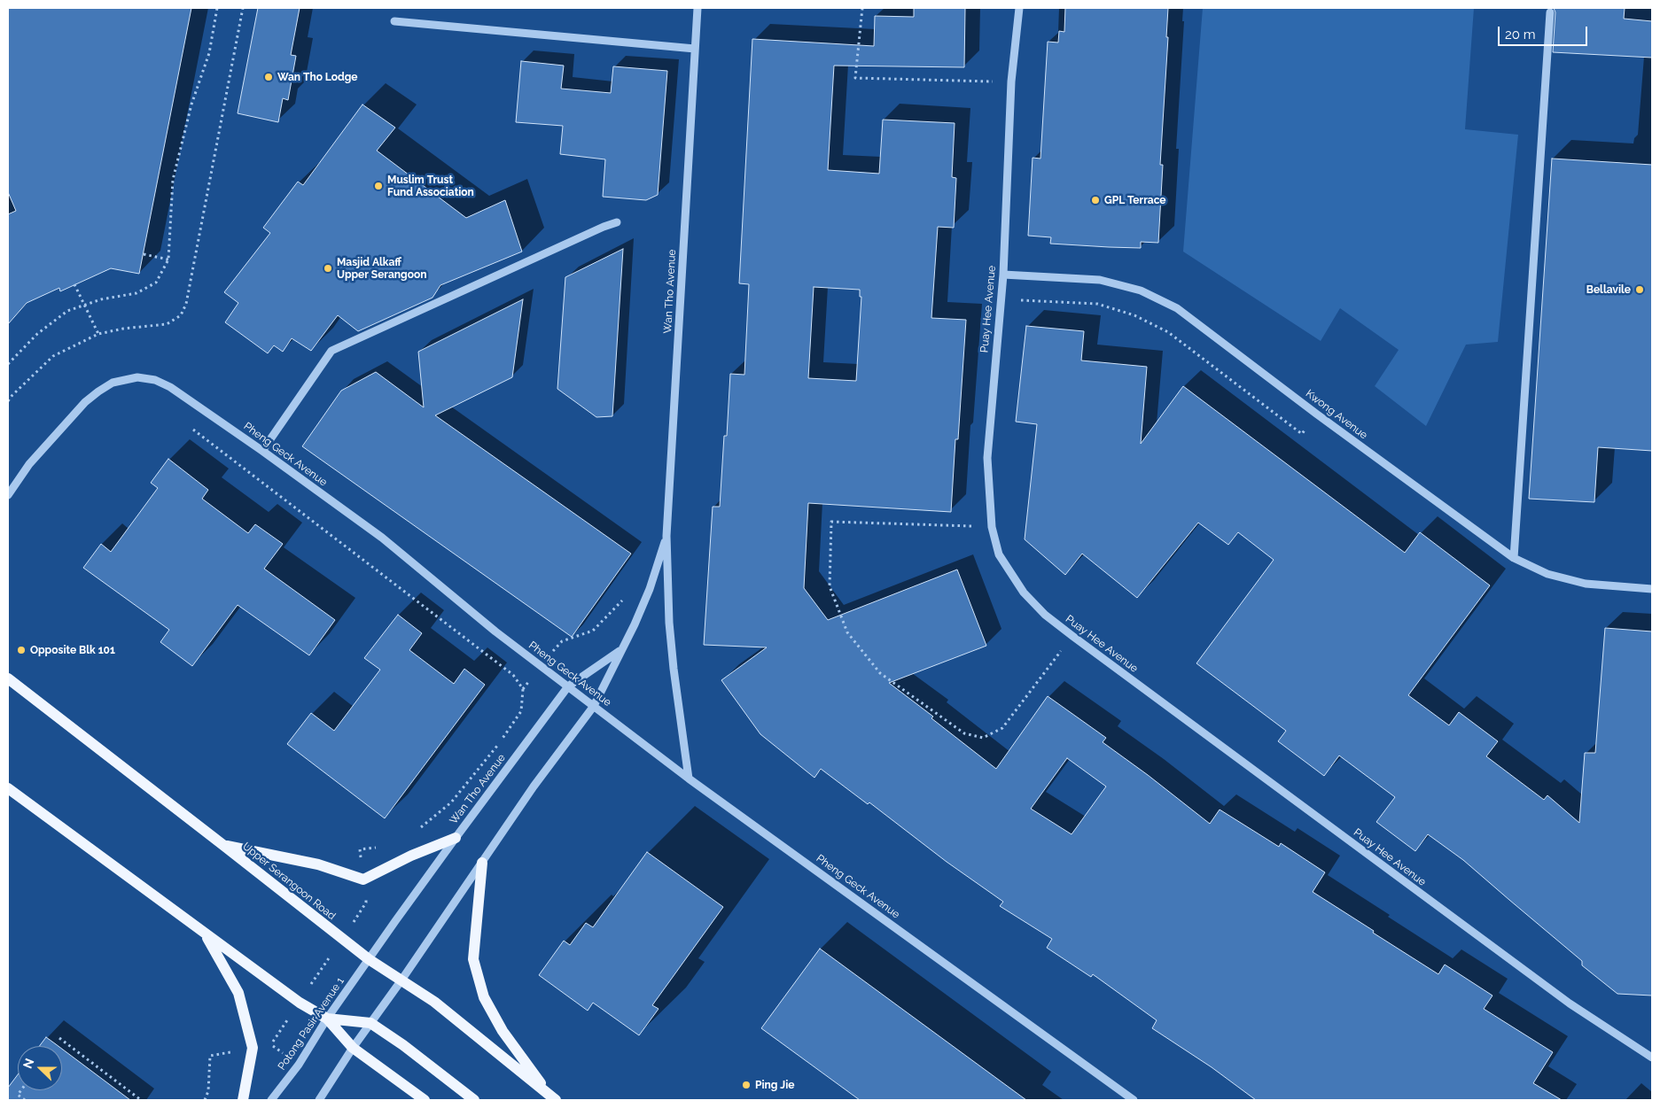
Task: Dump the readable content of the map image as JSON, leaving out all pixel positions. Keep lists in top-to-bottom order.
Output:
{
  "streets": {
    "main road": ["Upper Serangoon Road"],
    "street": [
      "Wan Tho Avenue",
      "Puay Hee Avenue",
      "Kwong Avenue",
      "Pheng Geck Avenue",
      "Potong Pasir Avenue 1"
    ]
  },
  "crossings": [
    ["Wan Tho Avenue", "Pheng Geck Avenue"],
    ["Wan Tho Avenue", "Upper Serangoon Road"],
    ["Wan Tho Avenue", "Potong Pasir Avenue 1"],
    ["Puay Hee Avenue", "Kwong Avenue"],
    ["Upper Serangoon Road", "Potong Pasir Avenue 1"]
  ],
  "places": [
    "Wan Tho Lodge",
    "Muslim Trust Fund Association",
    "GPL Terrace",
    "Masjid Alkaff Upper Serangoon",
    "Bellavile",
    "Opposite Blk 101",
    "Ping Jie"
  ],
  "scale_bar": "20 m",
  "north": "left"
}
